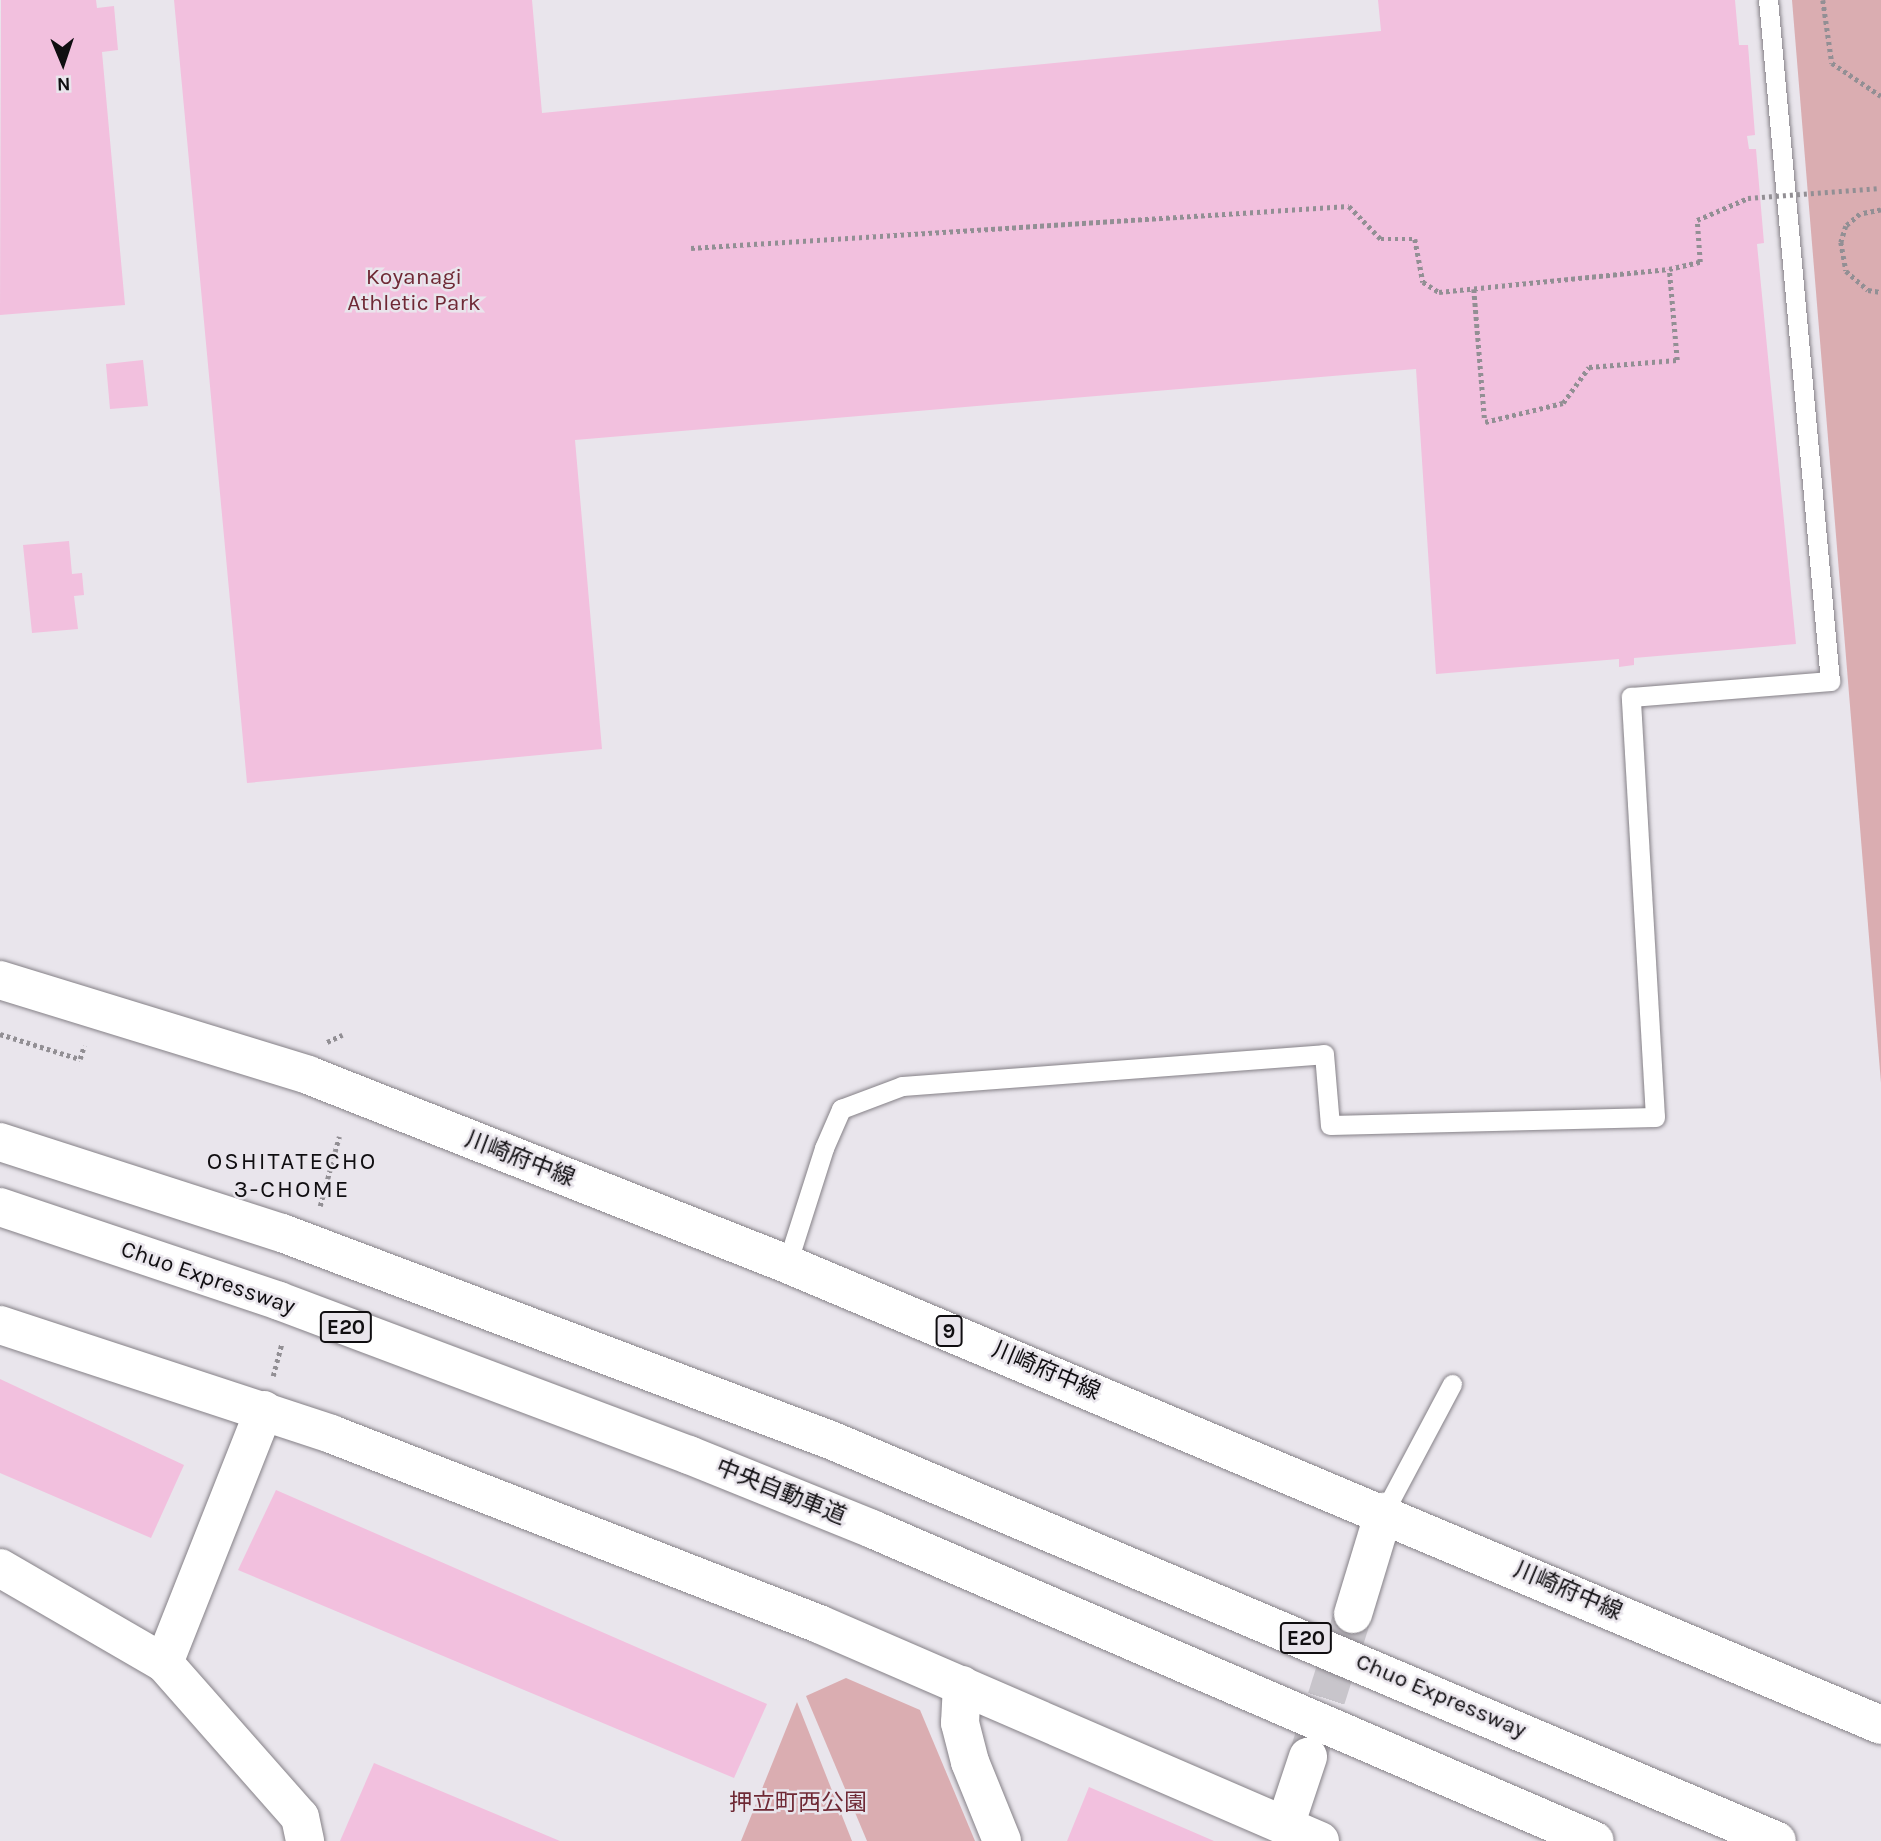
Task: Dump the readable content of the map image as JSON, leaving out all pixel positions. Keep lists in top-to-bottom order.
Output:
{
  "streets": {
    "main road": [
      "川崎府中線",
      "Chuo Expressway",
      "E20",
      "9",
      "中央自動車道"
    ]
  },
  "crossings": [
    ["Chuo Expressway", "中央自動車道"]
  ],
  "districts": ["OSHITATECHO 3-CHOME"],
  "parks": ["Koyanagi Athletic Park", "押立町西公園"],
  "north": "bottom"
}
